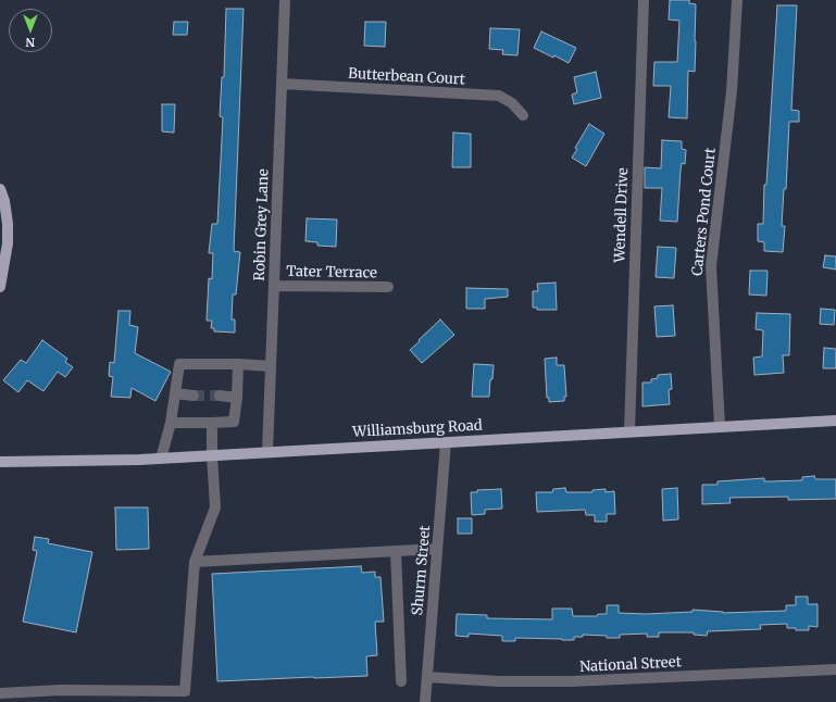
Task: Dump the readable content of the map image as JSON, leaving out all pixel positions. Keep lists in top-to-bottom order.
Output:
{
  "streets": {
    "main road": ["Williamsburg Road"],
    "street": [
      "Butterbean Court",
      "Carters Pond Court",
      "Wendell Drive",
      "Robin Grey Lane",
      "Tater Terrace",
      "Shurm Street",
      "National Street"
    ]
  },
  "crossings": [
    ["Butterbean Court", "Robin Grey Lane"],
    ["Carters Pond Court", "Williamsburg Road"],
    ["Wendell Drive", "Williamsburg Road"],
    ["Robin Grey Lane", "Tater Terrace"],
    ["Robin Grey Lane", "Williamsburg Road"],
    ["Williamsburg Road", "Shurm Street"],
    ["Shurm Street", "National Street"]
  ],
  "north": "bottom"
}
